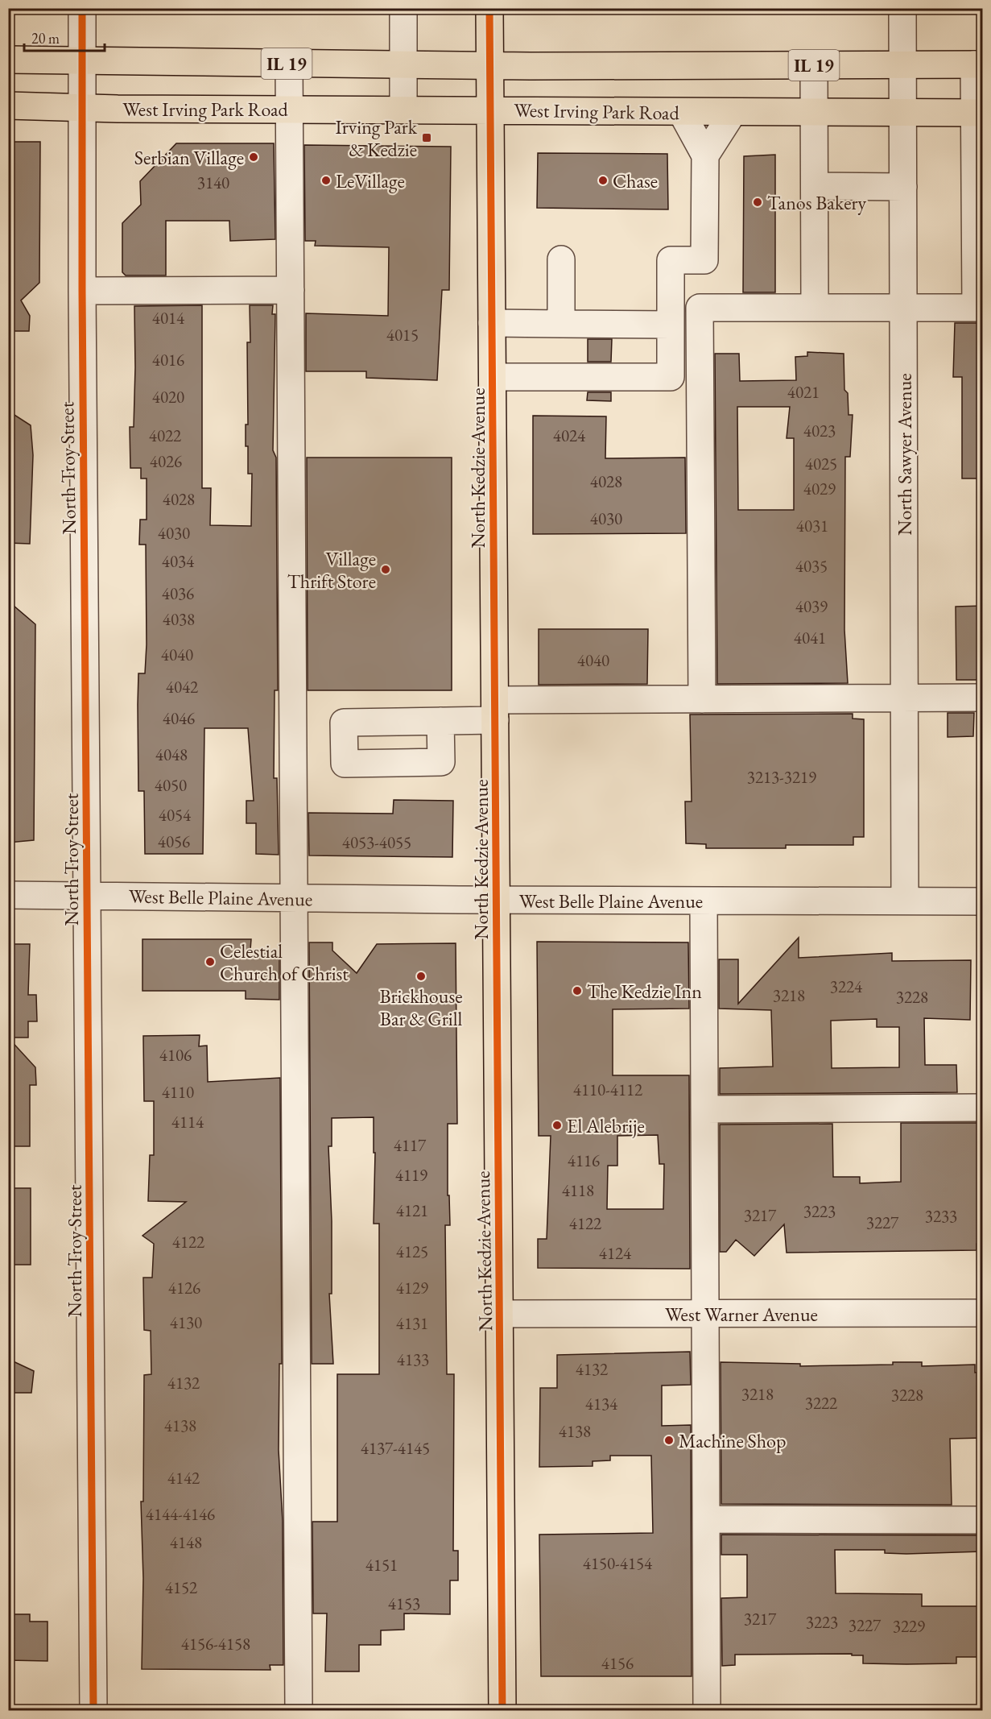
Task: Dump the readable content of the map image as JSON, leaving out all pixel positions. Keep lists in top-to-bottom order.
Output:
{
  "streets": {
    "main road": ["IL 19", "West Irving Park Road", "North Kedzie Avenue"],
    "street": [
      "North Sawyer Avenue",
      "North Troy Street",
      "West Belle Plaine Avenue",
      "West Warner Avenue"
    ]
  },
  "crossings": [
    ["IL 19", "North Sawyer Avenue"],
    ["IL 19", "North Troy Street"],
    ["IL 19", "North Kedzie Avenue"],
    ["West Irving Park Road", "North Sawyer Avenue"],
    ["West Irving Park Road", "North Troy Street"],
    ["West Irving Park Road", "North Kedzie Avenue"],
    ["North Sawyer Avenue", "West Belle Plaine Avenue"],
    ["North Troy Street", "West Belle Plaine Avenue"],
    ["North Kedzie Avenue", "West Belle Plaine Avenue"],
    ["North Kedzie Avenue", "West Warner Avenue"]
  ],
  "places": {
    "transit": ["Irving Park & Kedzie"],
    "other": [
      "Serbian Village",
      "LeVillage",
      "Chase",
      "Tanos Bakery",
      "Village Thrift Store",
      "Celestial Church of Christ",
      "Brickhouse Bar & Grill",
      "The Kedzie Inn",
      "El Alebrije",
      "Machine Shop"
    ]
  },
  "house_numbers": [
    "3140",
    "4014",
    "4015",
    "4016",
    "4021",
    "4020",
    "4023",
    "4022",
    "4024",
    "4026",
    "4025",
    "4028",
    "4029",
    "4028",
    "4030",
    "4031",
    "4030",
    "4034",
    "4035",
    "4036",
    "4039",
    "4038",
    "4041",
    "4040",
    "4040",
    "4042",
    "4046",
    "4048",
    "3213-3219",
    "4050",
    "4054",
    "4056",
    "4053-4055",
    "3224",
    "3218",
    "3228",
    "4106",
    "4110-4112",
    "4110",
    "4114",
    "4117",
    "4116",
    "4119",
    "4118",
    "4121",
    "3223",
    "3217",
    "3233",
    "3227",
    "4122",
    "4122",
    "4125",
    "4124",
    "4126",
    "4129",
    "4130",
    "4131",
    "4133",
    "4132",
    "4132",
    "3218",
    "3228",
    "3222",
    "4134",
    "4138",
    "4138",
    "4137-4145",
    "4142",
    "4144-4146",
    "4148",
    "4150-4154",
    "4151",
    "4152",
    "4153",
    "3217",
    "3223",
    "3227",
    "3229",
    "4156-4158",
    "4156"
  ],
  "scale_bar": "20 m"
}
